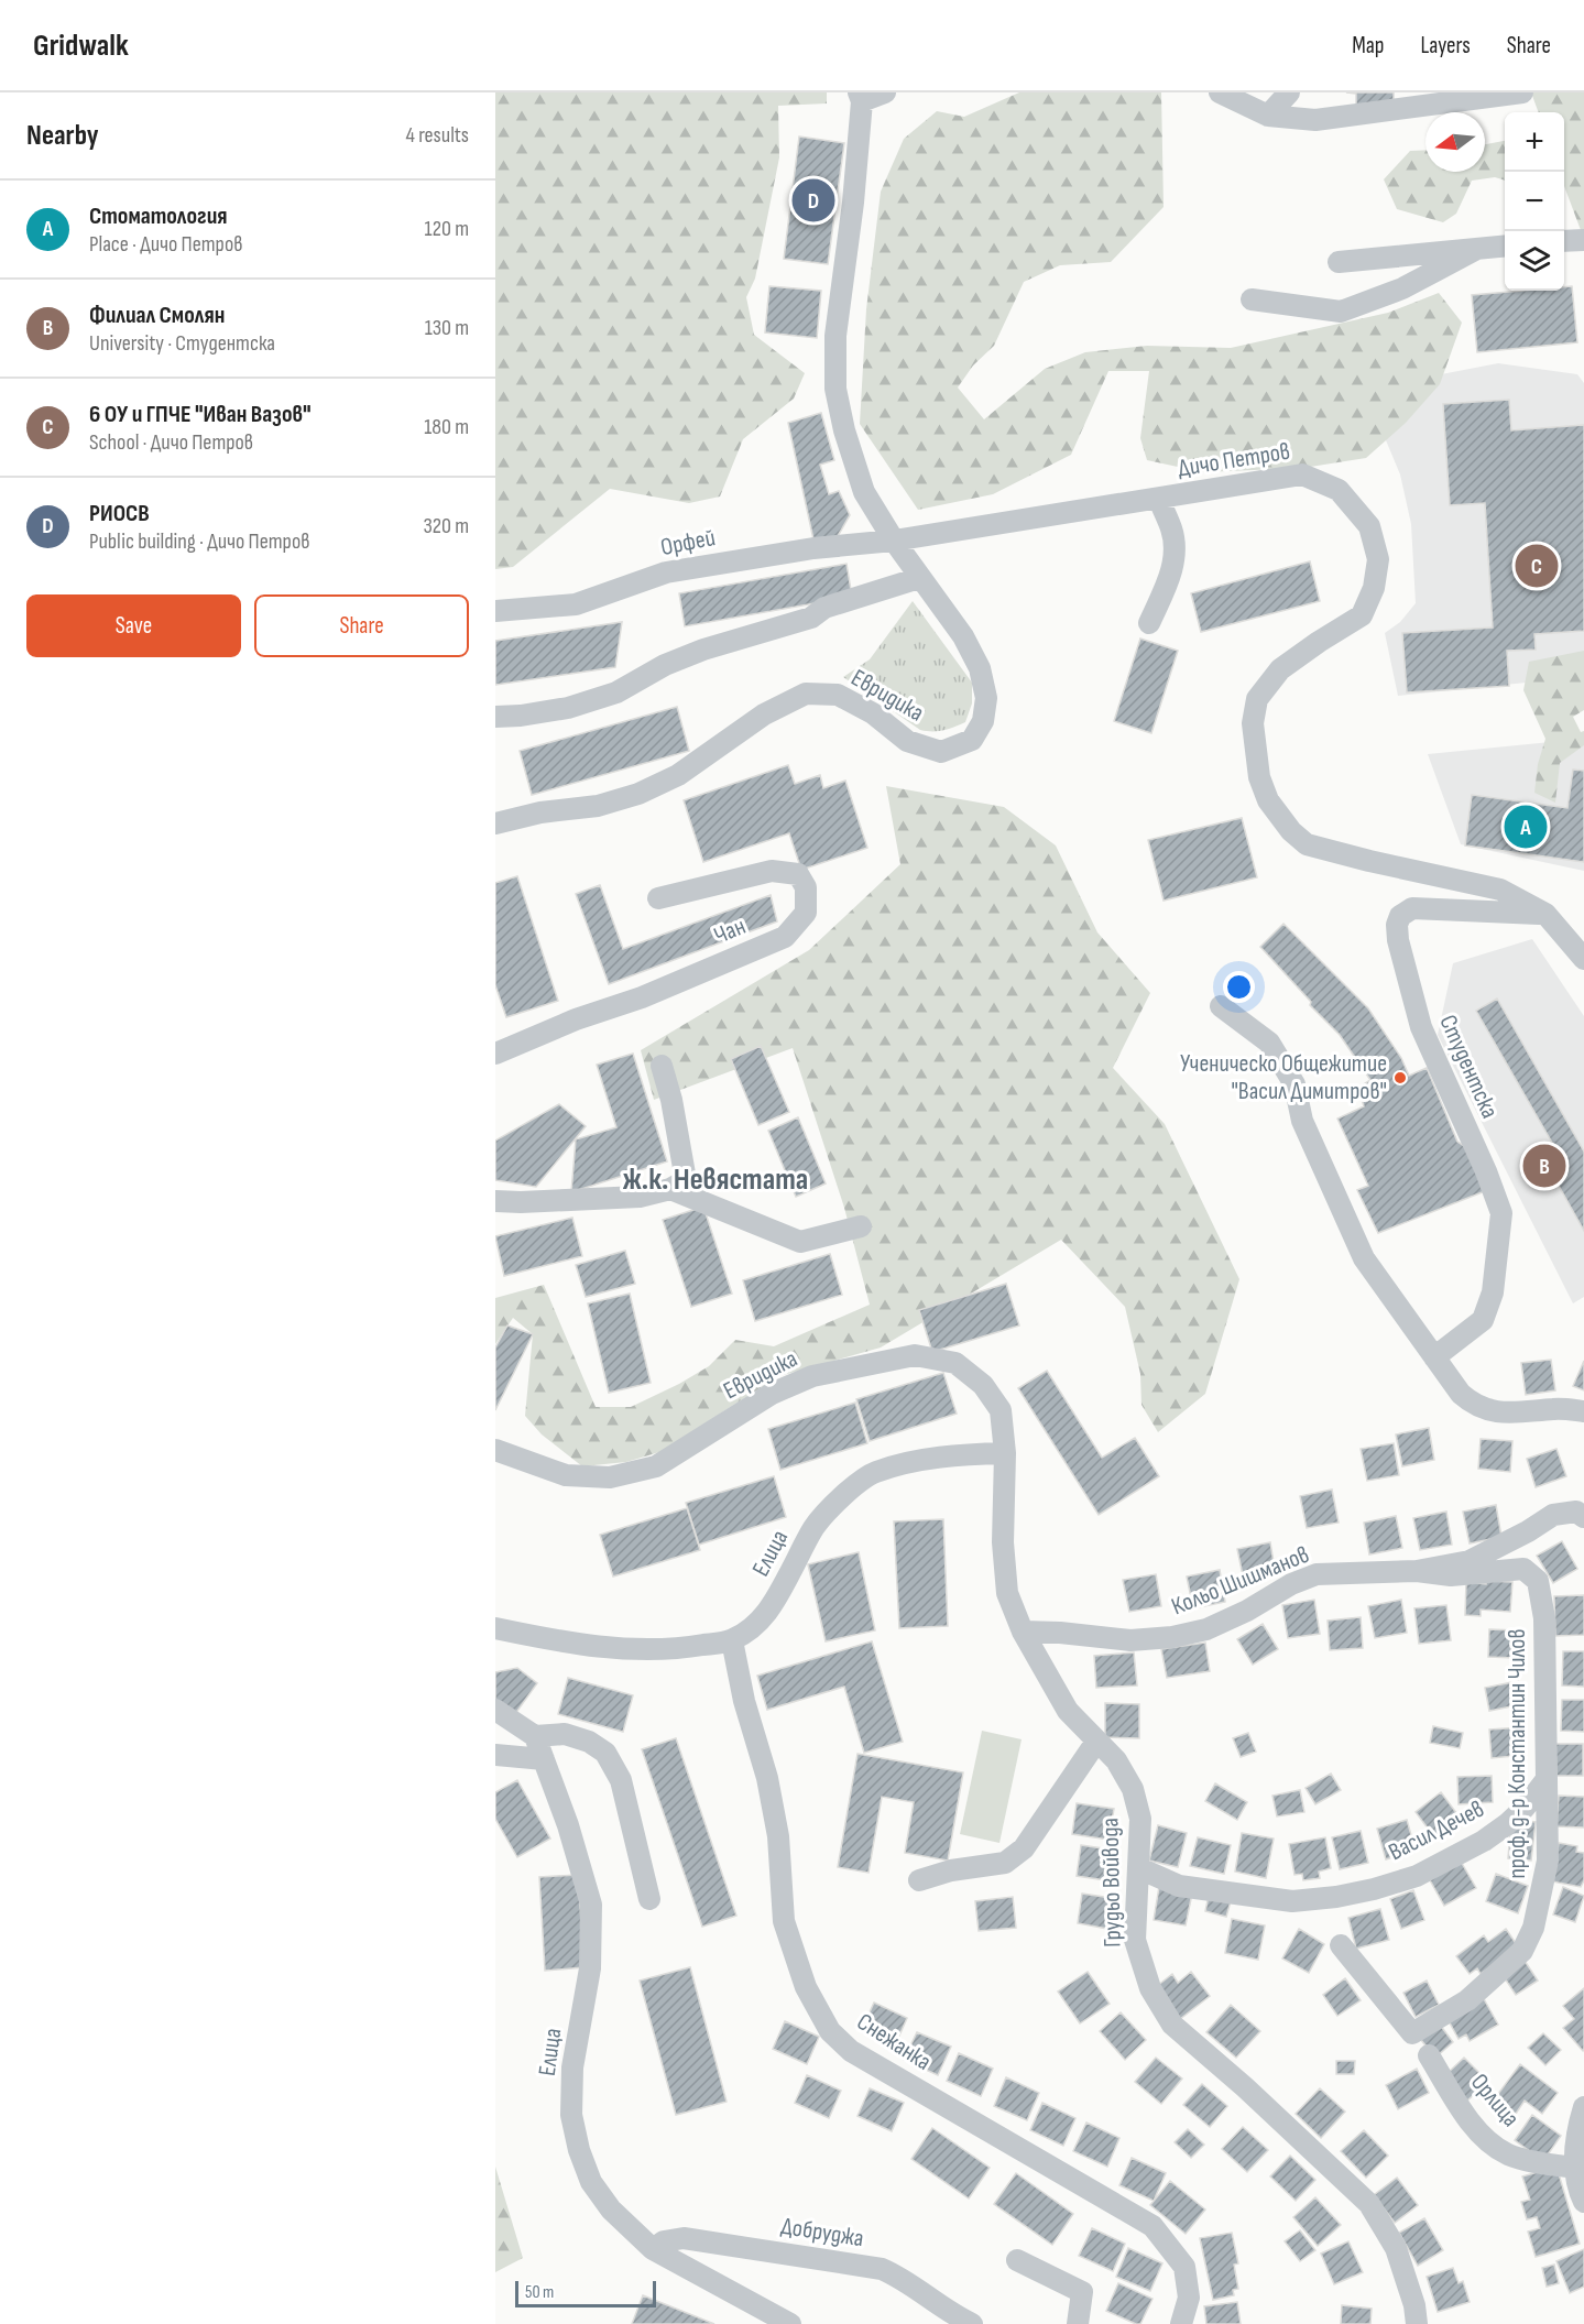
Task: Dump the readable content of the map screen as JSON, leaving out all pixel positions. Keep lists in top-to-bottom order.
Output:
{
  "streets": {
    "street": [
      "Дичо Петров",
      "Орфей",
      "Евридика",
      "Чан",
      "Студентска",
      "Елица",
      "Кольо Шишманов",
      "проф. д-р Константин Чилов",
      "Васил Дечев",
      "Грудьо Войвода",
      "Снежанка",
      "Орлица",
      "Добруджа"
    ]
  },
  "crossings": [
    ["Дичо Петров", "Орфей"],
    ["Дичо Петров", "Евридика"],
    ["Дичо Петров", "Студентска"],
    ["Орфей", "Евридика"],
    ["Евридика", "Елица"],
    ["Евридика", "Грудьо Войвода"],
    ["Елица", "Грудьо Войвода"],
    ["Елица", "Снежанка"],
    ["Елица", "Добруджа"],
    ["Кольо Шишманов", "проф. д-р Константин Чилов"],
    ["Кольо Шишманов", "Грудьо Войвода"],
    ["проф. д-р Константин Чилов", "Васил Дечев"],
    ["Васил Дечев", "Грудьо Войвода"]
  ],
  "districts": ["ж.к. Невястата"],
  "places": ["Ученическо Общежитие \"Васил Димитров\""],
  "scale_bar": "50 m",
  "north": "left",
  "page": {
    "header": "Gridwalk",
    "nav": ["Map", "Layers", "Share"],
    "heading": ["Nearby", "4 results"],
    "map_buttons": ["+", "−"],
    "pins": [
      "D",
      "C",
      "A",
      "B"
    ],
    "list": [
      {
        "mark": "A",
        "name": "Стоматология",
        "note": "Place · Дичо Петров",
        "value": "120 m"
      },
      {
        "mark": "B",
        "name": "Филиал Смолян",
        "note": "University · Студентска",
        "value": "130 m"
      },
      {
        "mark": "C",
        "name": "6 ОУ и ГПЧЕ \"Иван Вазов\"",
        "note": "School · Дичо Петров",
        "value": "180 m"
      },
      {
        "mark": "D",
        "name": "РИОСВ",
        "note": "Public building · Дичо Петров",
        "value": "320 m"
      }
    ],
    "buttons": ["Save", "Share"],
    "scale": "50 m"
  }
}
